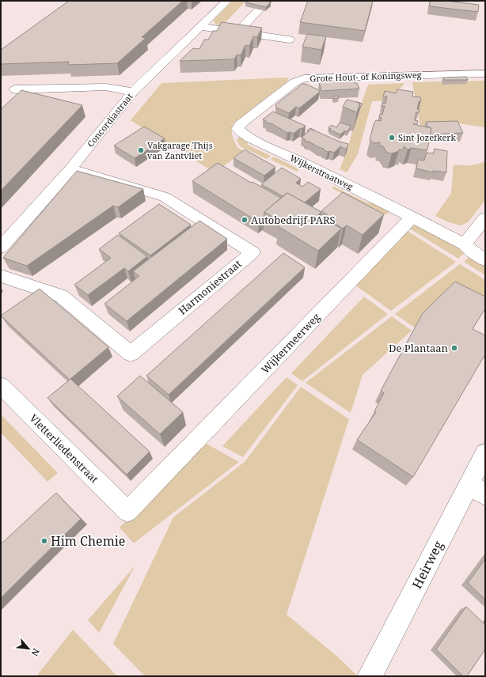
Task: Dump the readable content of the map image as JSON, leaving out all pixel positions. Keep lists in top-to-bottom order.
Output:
{
  "streets": {
    "street": [
      "Grote Hout- of Koningsweg",
      "Concordiastraat",
      "Wijkerstraatweg",
      "Harmoniestraat",
      "Wijkermeerweg",
      "Vletterliedenstraat",
      "Heirweg"
    ]
  },
  "crossings": [
    ["Grote Hout- of Koningsweg", "Wijkerstraatweg"],
    ["Concordiastraat", "Harmoniestraat"],
    ["Wijkerstraatweg", "Wijkermeerweg"],
    ["Wijkermeerweg", "Vletterliedenstraat"]
  ],
  "places": [
    "Sint Jozefkerk",
    "Vakgarage Thijs van Zantvliet",
    "Autobedrijf PARS",
    "De Plantaan",
    "Him Chemie"
  ],
  "north": "bottom right"
}
